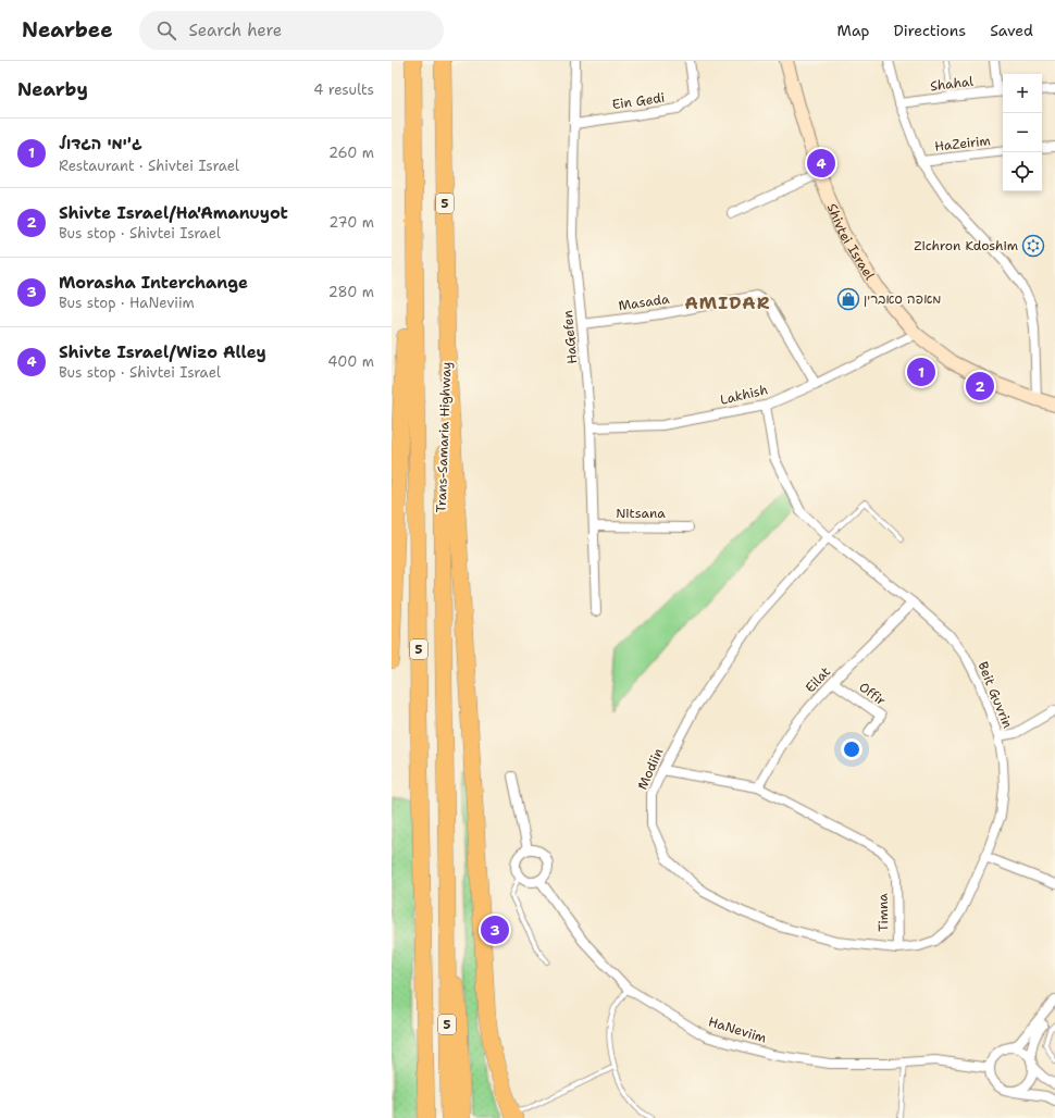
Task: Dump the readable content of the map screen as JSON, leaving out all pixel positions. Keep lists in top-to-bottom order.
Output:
{
  "streets": {
    "highway": ["5", "Trans-Samaria Highway"],
    "street": [
      "Shahal",
      "Ein Gedi",
      "HaZeirim",
      "Shivtei Israel",
      "Masada",
      "HaGefen",
      "Lakhish",
      "Nitsana",
      "Eilat",
      "Offir",
      "Beit Guvrin",
      "Modiin",
      "Timna",
      "HaNeviim"
    ]
  },
  "crossings": [
    ["Ein Gedi", "HaGefen"],
    ["5", "Trans-Samaria Highway"],
    ["Shivtei Israel", "Lakhish"],
    ["Masada", "HaGefen"],
    ["Masada", "Lakhish"],
    ["HaGefen", "Lakhish"],
    ["HaGefen", "Nitsana"],
    ["Lakhish", "Beit Guvrin"],
    ["Eilat", "Offir"],
    ["Eilat", "Beit Guvrin"],
    ["Eilat", "Timna"],
    ["Beit Guvrin", "Modiin"],
    ["Beit Guvrin", "Timna"],
    ["Modiin", "Timna"]
  ],
  "districts": ["AMIDAR"],
  "places": {
    "synagogue": ["Zichron Kdoshim"],
    "shop": ["מאפה סאברין"]
  },
  "page": {
    "header": "Nearbee",
    "search": "Search here",
    "nav": ["Map", "Directions", "Saved"],
    "heading": ["Nearby", "4 results"],
    "map_buttons": ["+", "−"],
    "list": [
      {
        "mark": "1",
        "name": "ג'ימי הגדול",
        "note": "Restaurant · Shivtei Israel",
        "value": "260 m"
      },
      {
        "mark": "2",
        "name": "Shivte Israel/Ha'Amanuyot",
        "note": "Bus stop · Shivtei Israel",
        "value": "270 m"
      },
      {
        "mark": "3",
        "name": "Morasha Interchange",
        "note": "Bus stop · HaNeviim",
        "value": "280 m"
      },
      {
        "mark": "4",
        "name": "Shivte Israel/Wizo Alley",
        "note": "Bus stop · Shivtei Israel",
        "value": "400 m"
      }
    ],
    "pins": [
      "4",
      "1",
      "2",
      "3"
    ]
  }
}
